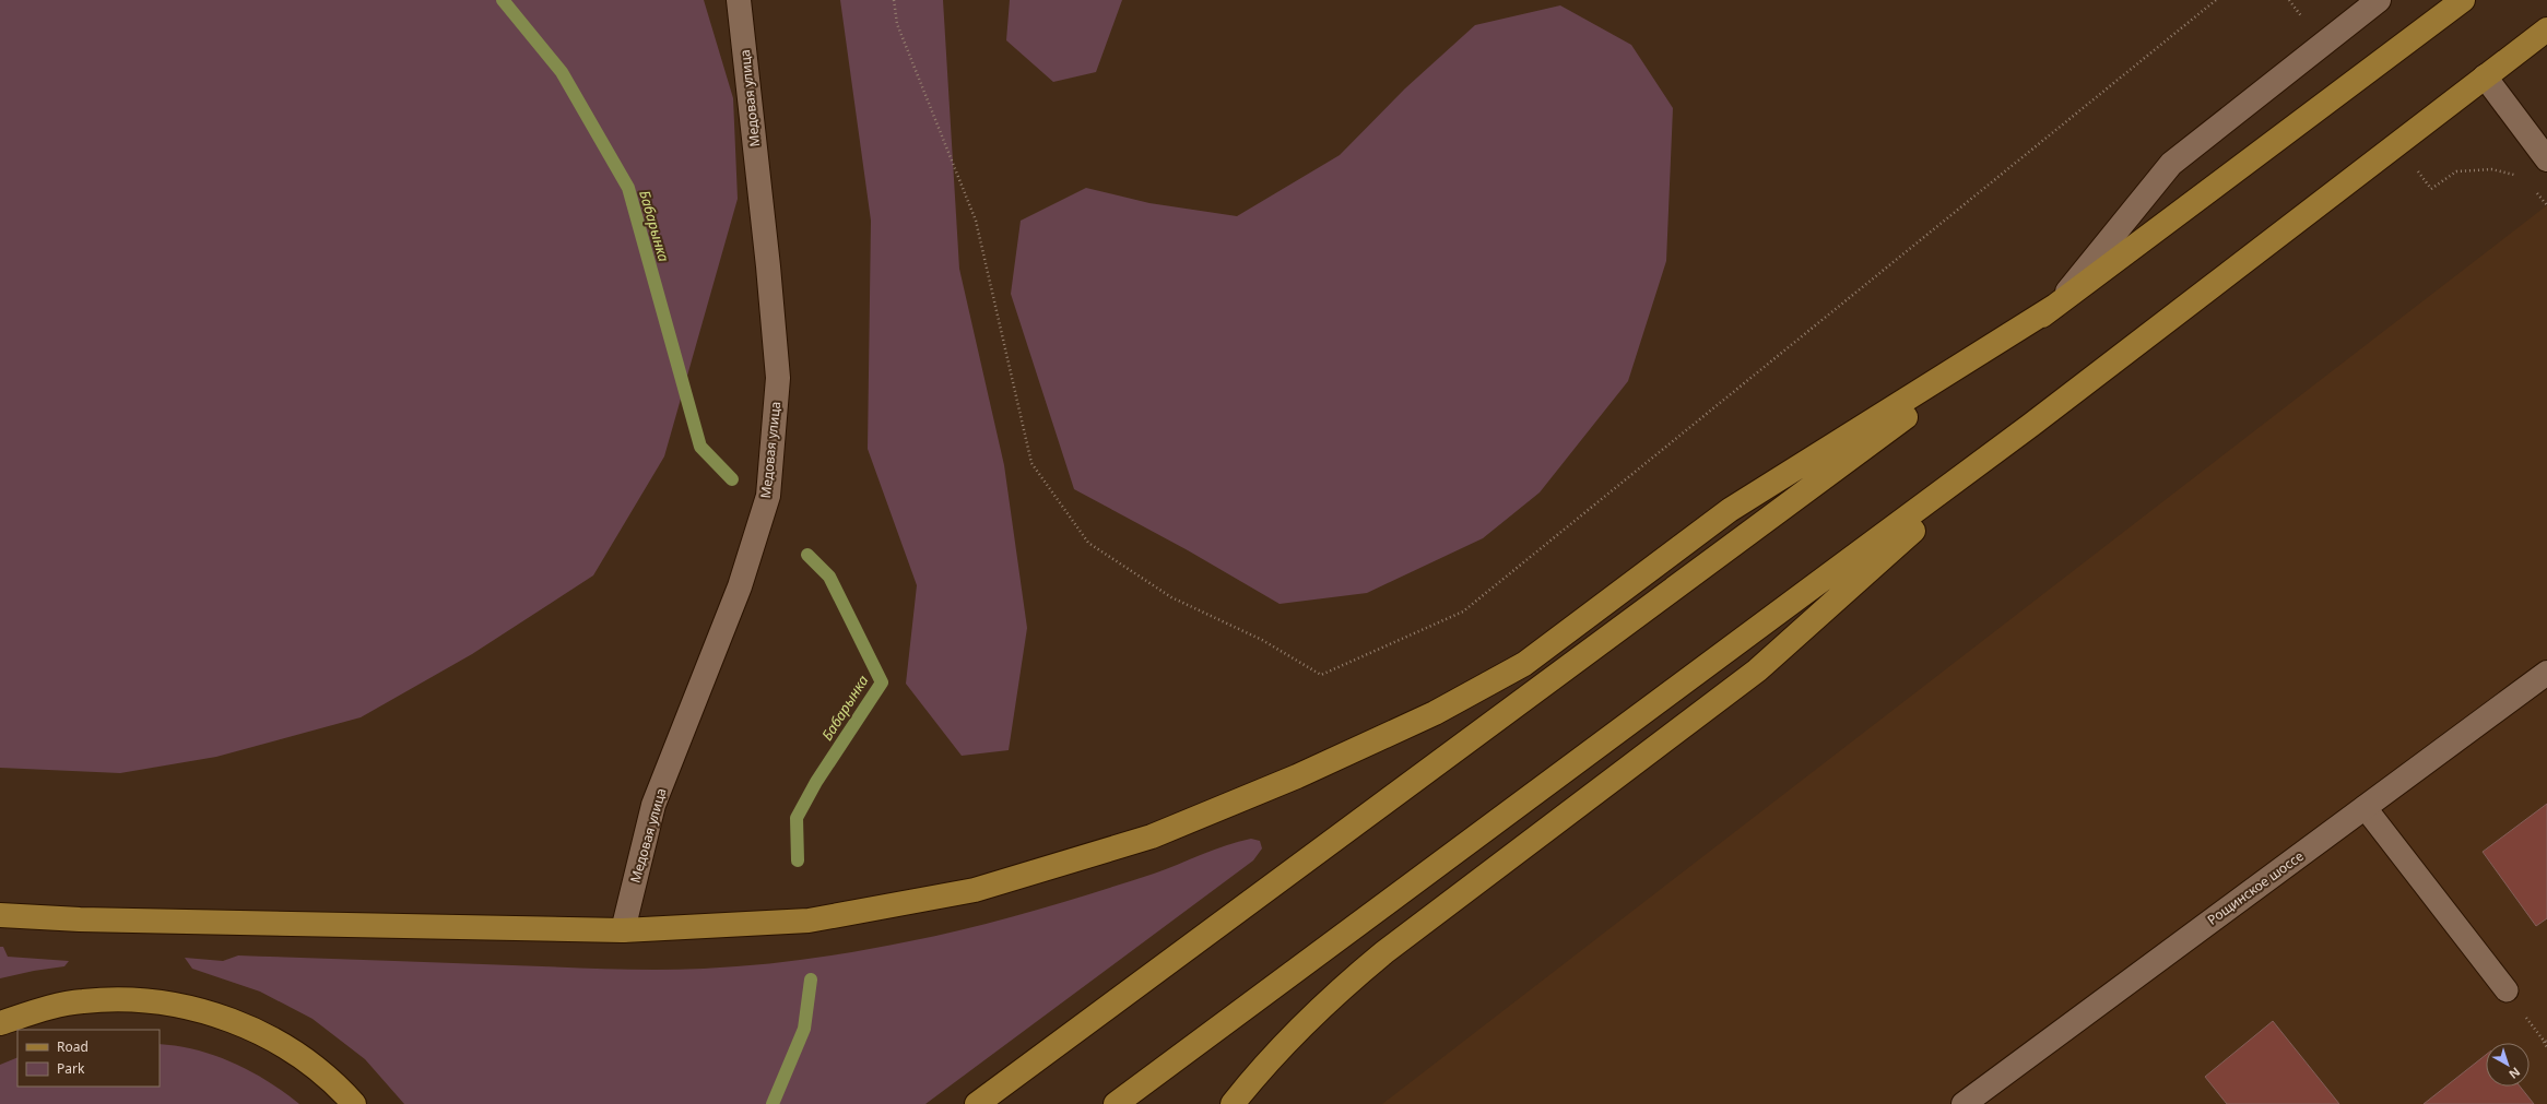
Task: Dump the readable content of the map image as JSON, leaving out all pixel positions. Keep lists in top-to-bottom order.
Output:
{
  "streets": {
    "street": ["Медовая улица", "Рощинское шоссе"]
  },
  "water": ["Бабарынка"],
  "legend": ["Road", "Park"],
  "north": "bottom right"
}
